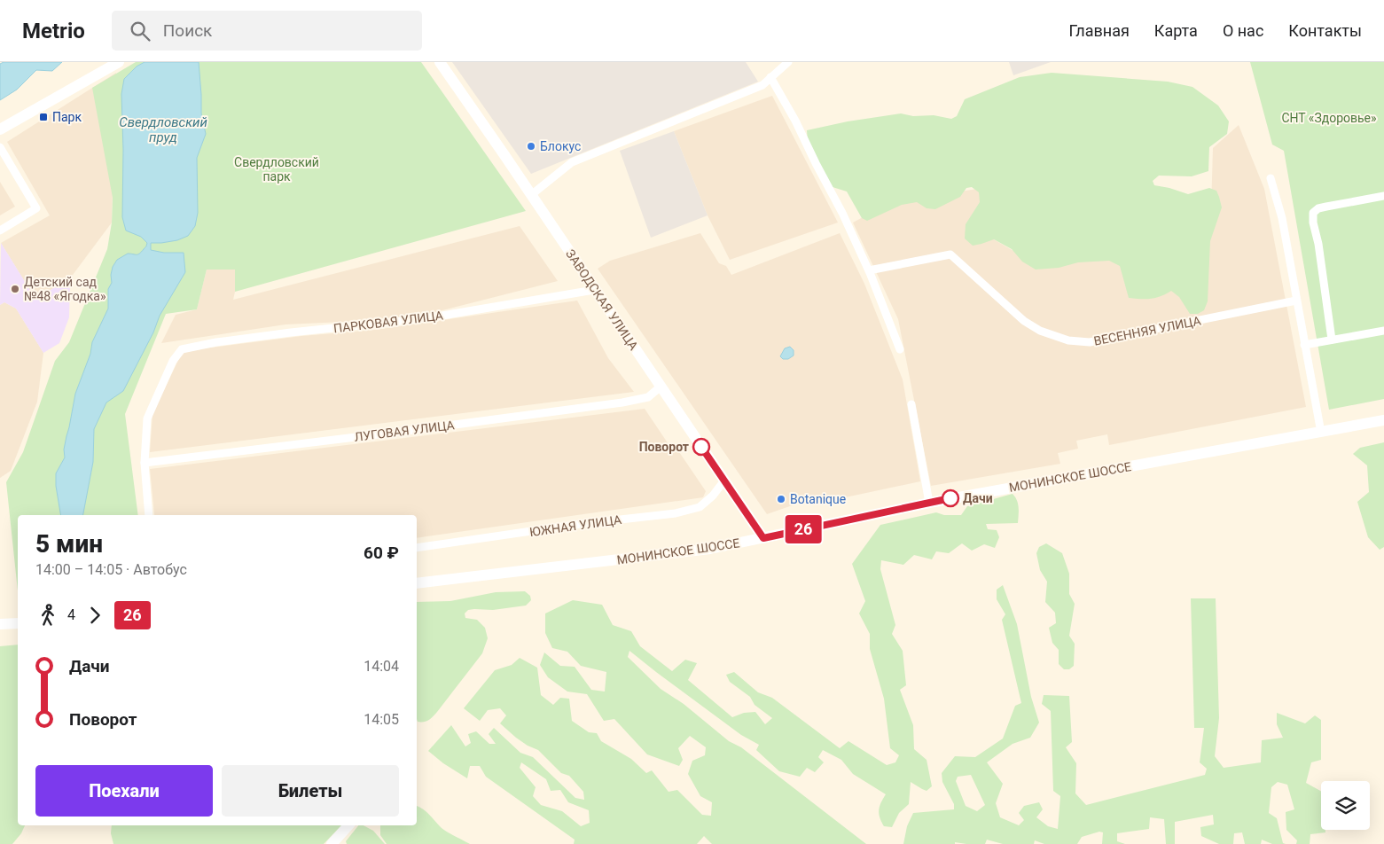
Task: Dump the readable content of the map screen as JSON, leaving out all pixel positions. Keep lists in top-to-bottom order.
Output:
{
  "streets": {
    "main road": ["ЗАВОДСКАЯ УЛИЦА", "МОНИНСКОЕ ШОССЕ"],
    "street": [
      "ПАРКОВАЯ УЛИЦА",
      "ВЕСЕННЯЯ УЛИЦА",
      "ЛУГОВАЯ УЛИЦА",
      "ЮЖНАЯ УЛИЦА"
    ]
  },
  "crossings": [
    ["ЗАВОДСКАЯ УЛИЦА", "ПАРКОВАЯ УЛИЦА"],
    ["ЗАВОДСКАЯ УЛИЦА", "ЛУГОВАЯ УЛИЦА"],
    ["ЗАВОДСКАЯ УЛИЦА", "МОНИНСКОЕ ШОССЕ"],
    ["ЗАВОДСКАЯ УЛИЦА", "ЮЖНАЯ УЛИЦА"],
    ["ПАРКОВАЯ УЛИЦА", "ЛУГОВАЯ УЛИЦА"]
  ],
  "water": ["Свердловский пруд"],
  "parks": ["СНТ «Здоровье»", "Свердловский парк"],
  "places": {
    "transit": ["Парк"],
    "other": [
      "Блокус",
      "Детский сад №48 «Ягодка»",
      "Поворот",
      "Дачи",
      "Botanique"
    ]
  },
  "lines": ["bus line 26"],
  "page": {
    "header": "Metrio",
    "search": "Поиск",
    "nav": [
      "Главная",
      "Карта",
      "О нас",
      "Контакты"
    ],
    "on_map": "26",
    "heading": ["5 мин", "14:00 – 14:05 · Автобус", "60 ₽"],
    "legs": ["4", "26"],
    "list": [
      {
        "name": "Дачи",
        "value": "14:04"
      },
      {
        "name": "Поворот",
        "value": "14:05"
      }
    ],
    "buttons": ["Поехали", "Билеты"]
  }
}
